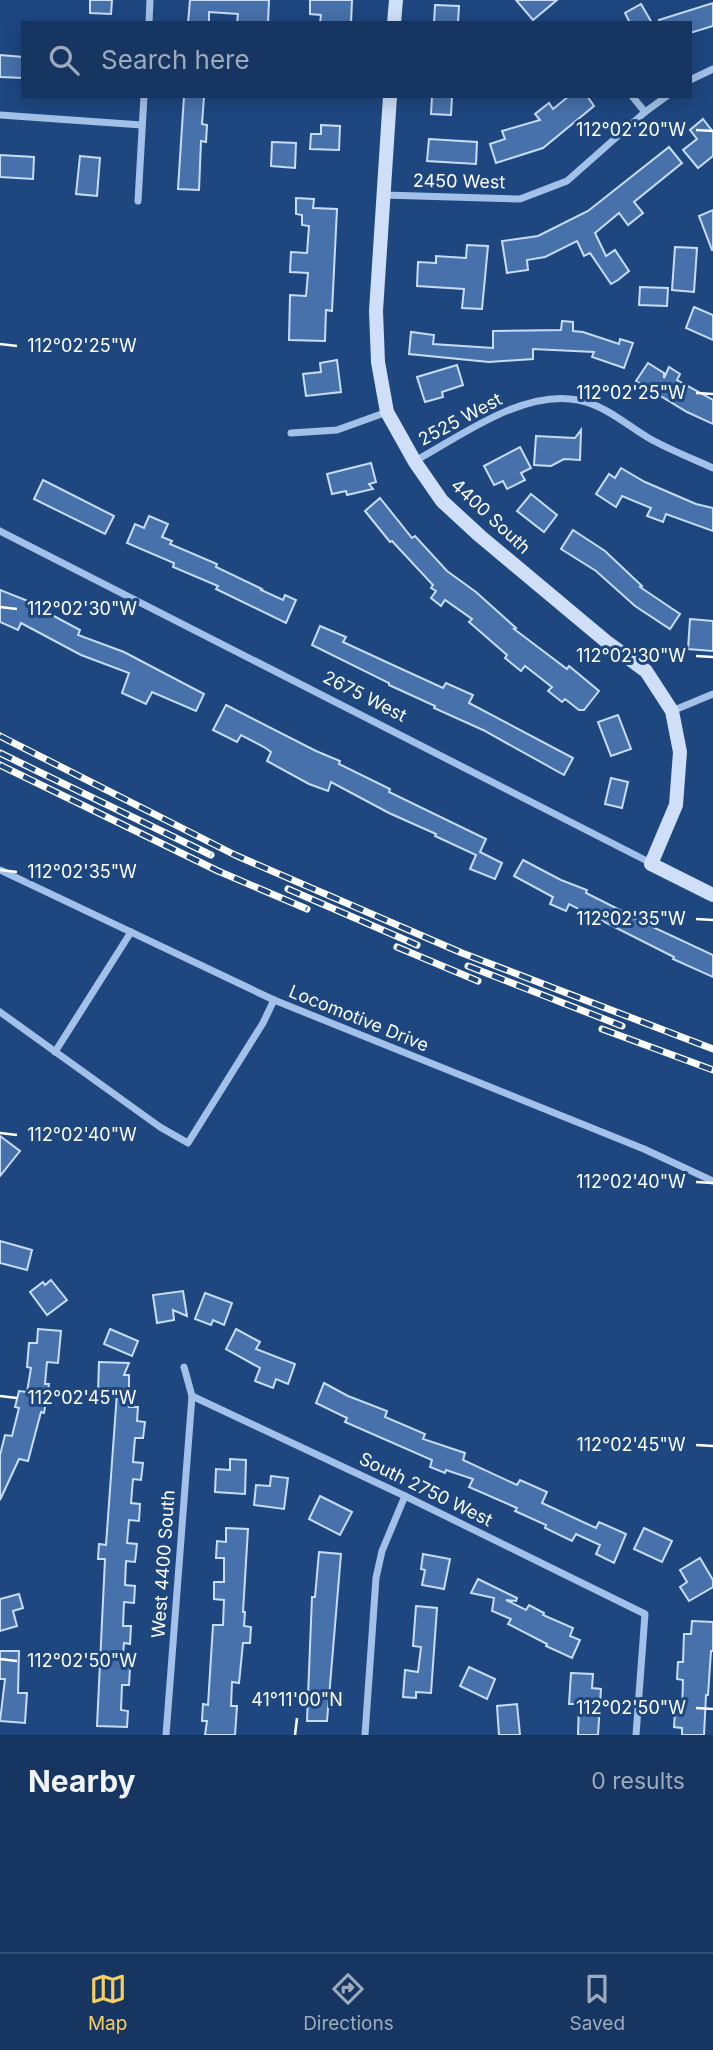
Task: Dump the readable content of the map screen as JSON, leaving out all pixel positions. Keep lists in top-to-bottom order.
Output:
{
  "streets": {
    "street": [
      "2450 West",
      "2525 West",
      "4400 South",
      "2675 West",
      "Locomotive Drive",
      "South 2750 West",
      "West 4400 South"
    ]
  },
  "crossings": [
    ["2450 West", "4400 South"],
    ["2525 West", "4400 South"],
    ["4400 South", "2675 West"],
    ["South 2750 West", "West 4400 South"]
  ],
  "page": {
    "search": "Search here",
    "heading": ["Nearby", "0 results"],
    "nav": ["Map", "Directions", "Saved"]
  },
  "coordinates": [
    "112°02'20\"W",
    "112°02'25\"W",
    "112°02'30\"W",
    "112°02'35\"W",
    "112°02'40\"W",
    "112°02'45\"W",
    "112°02'50\"W",
    "41°11'00\"N"
  ]
}
